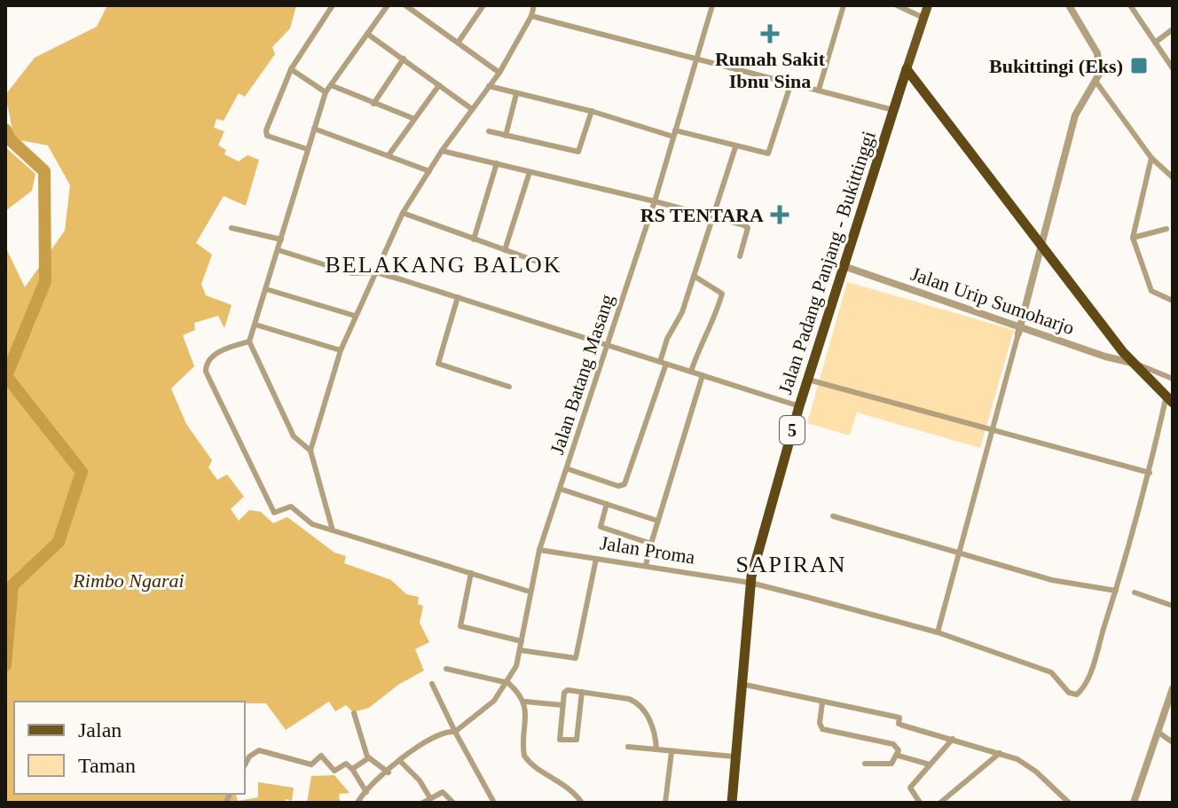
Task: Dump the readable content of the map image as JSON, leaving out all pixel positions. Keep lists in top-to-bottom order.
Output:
{
  "streets": {
    "highway": ["Jalan Padang Panjang - Bukittinggi", "5"],
    "street": ["Jalan Urip Sumoharjo", "Jalan Batang Masang", "Jalan Proma"]
  },
  "crossings": [
    ["Jalan Padang Panjang - Bukittinggi", "Jalan Urip Sumoharjo"],
    ["Jalan Padang Panjang - Bukittinggi", "Jalan Proma"],
    ["Jalan Batang Masang", "Jalan Proma"]
  ],
  "districts": ["BELAKANG BALOK", "SAPIRAN"],
  "parks": ["Rimbo Ngarai"],
  "places": {
    "health": ["Rumah Sakit Ibnu Sina", "RS TENTARA"],
    "transit": ["Bukittingi (Eks)"]
  },
  "legend": ["Jalan", "Taman"]
}
